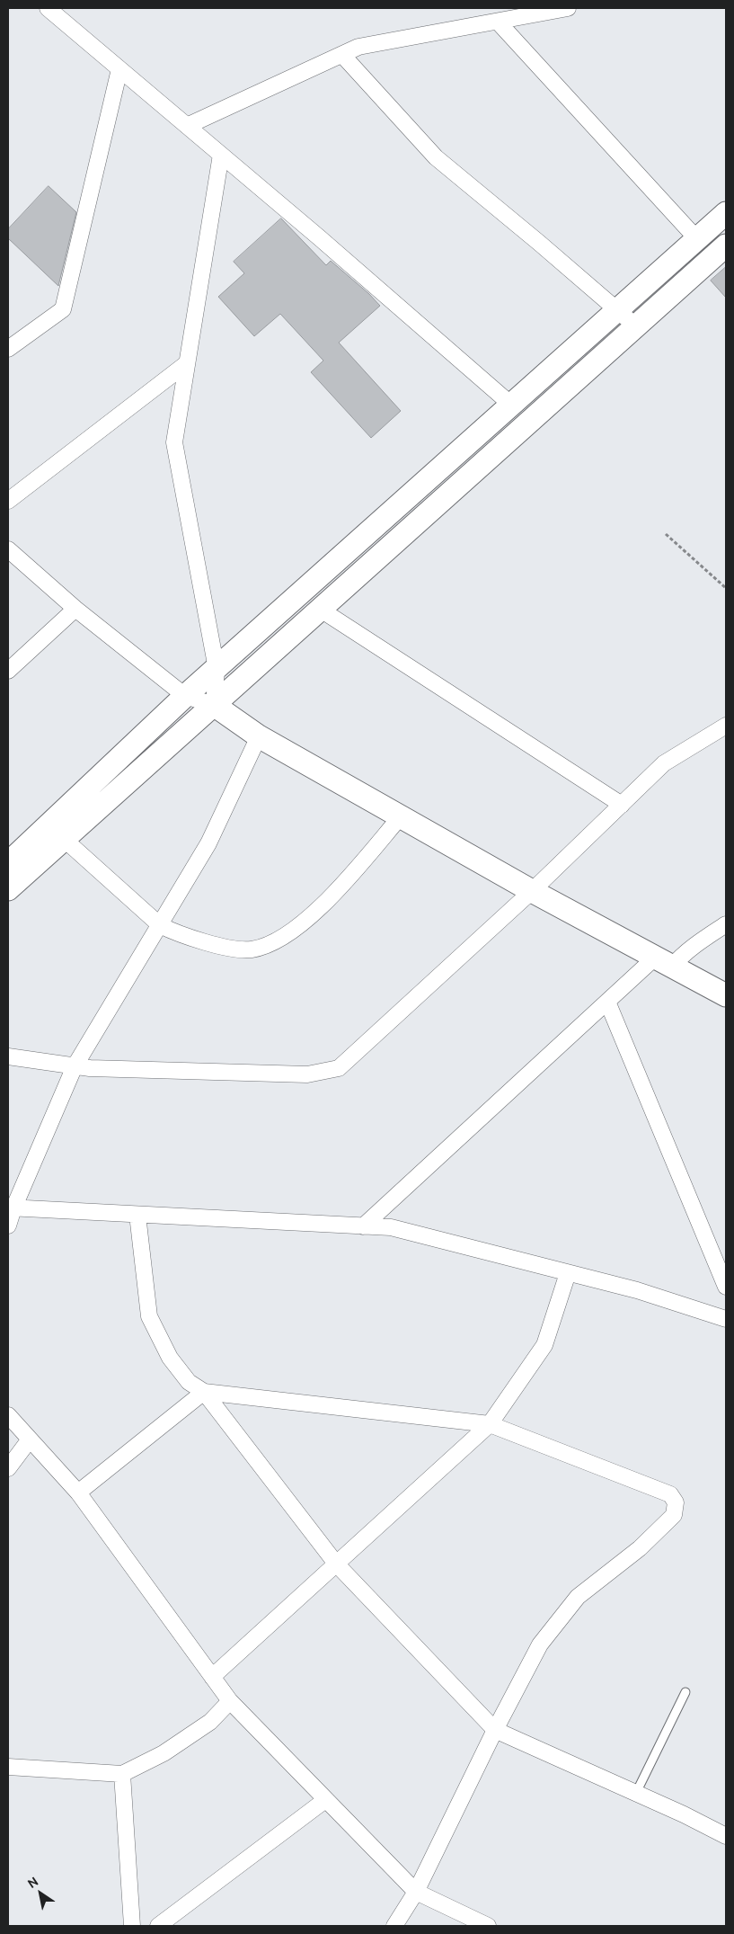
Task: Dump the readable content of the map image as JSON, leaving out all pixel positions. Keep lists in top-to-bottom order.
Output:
{
  "north": "top left"
}
